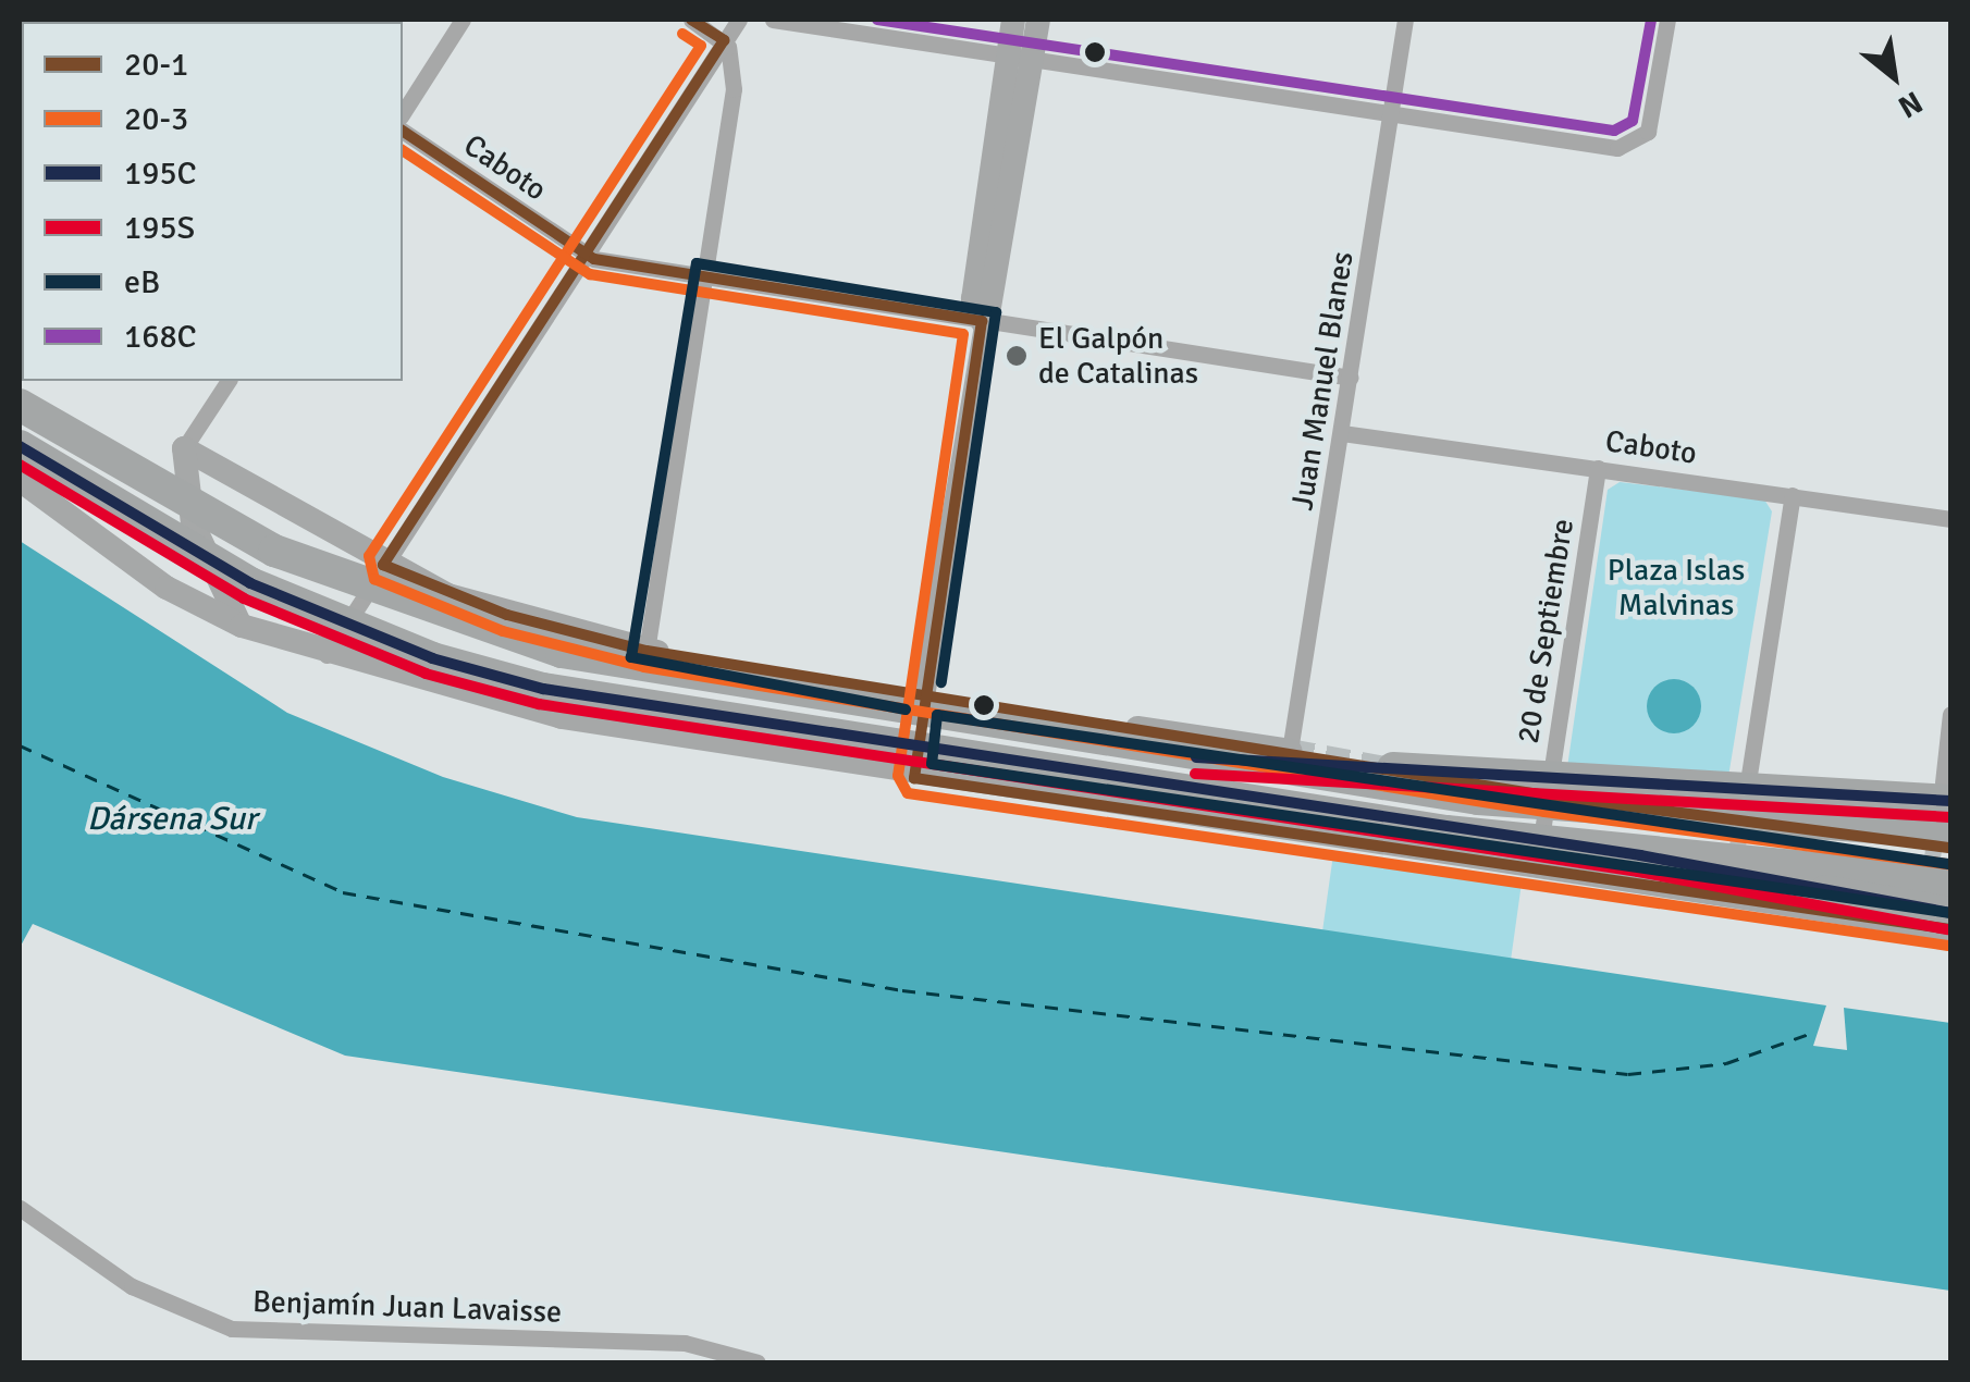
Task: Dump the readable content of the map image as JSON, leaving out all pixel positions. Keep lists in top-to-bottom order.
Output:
{
  "streets": {
    "street": [
      "Caboto",
      "Juan Manuel Blanes",
      "20 de Septiembre",
      "Benjamín Juan Lavaisse"
    ]
  },
  "crossings": [
    ["Caboto", "Juan Manuel Blanes"],
    ["Caboto", "20 de Septiembre"]
  ],
  "water": ["Dársena Sur"],
  "parks": ["Plaza Islas Malvinas"],
  "places": ["El Galpón de Catalinas"],
  "lines": [
    "transit line 20-1",
    "transit line 168C",
    "transit line 20-3",
    "transit line eB",
    "transit line 195C",
    "transit line 195S"
  ],
  "legend": [
    "20-1",
    "20-3",
    "195C",
    "195S",
    "eB",
    "168C"
  ],
  "north": "bottom right"
}
